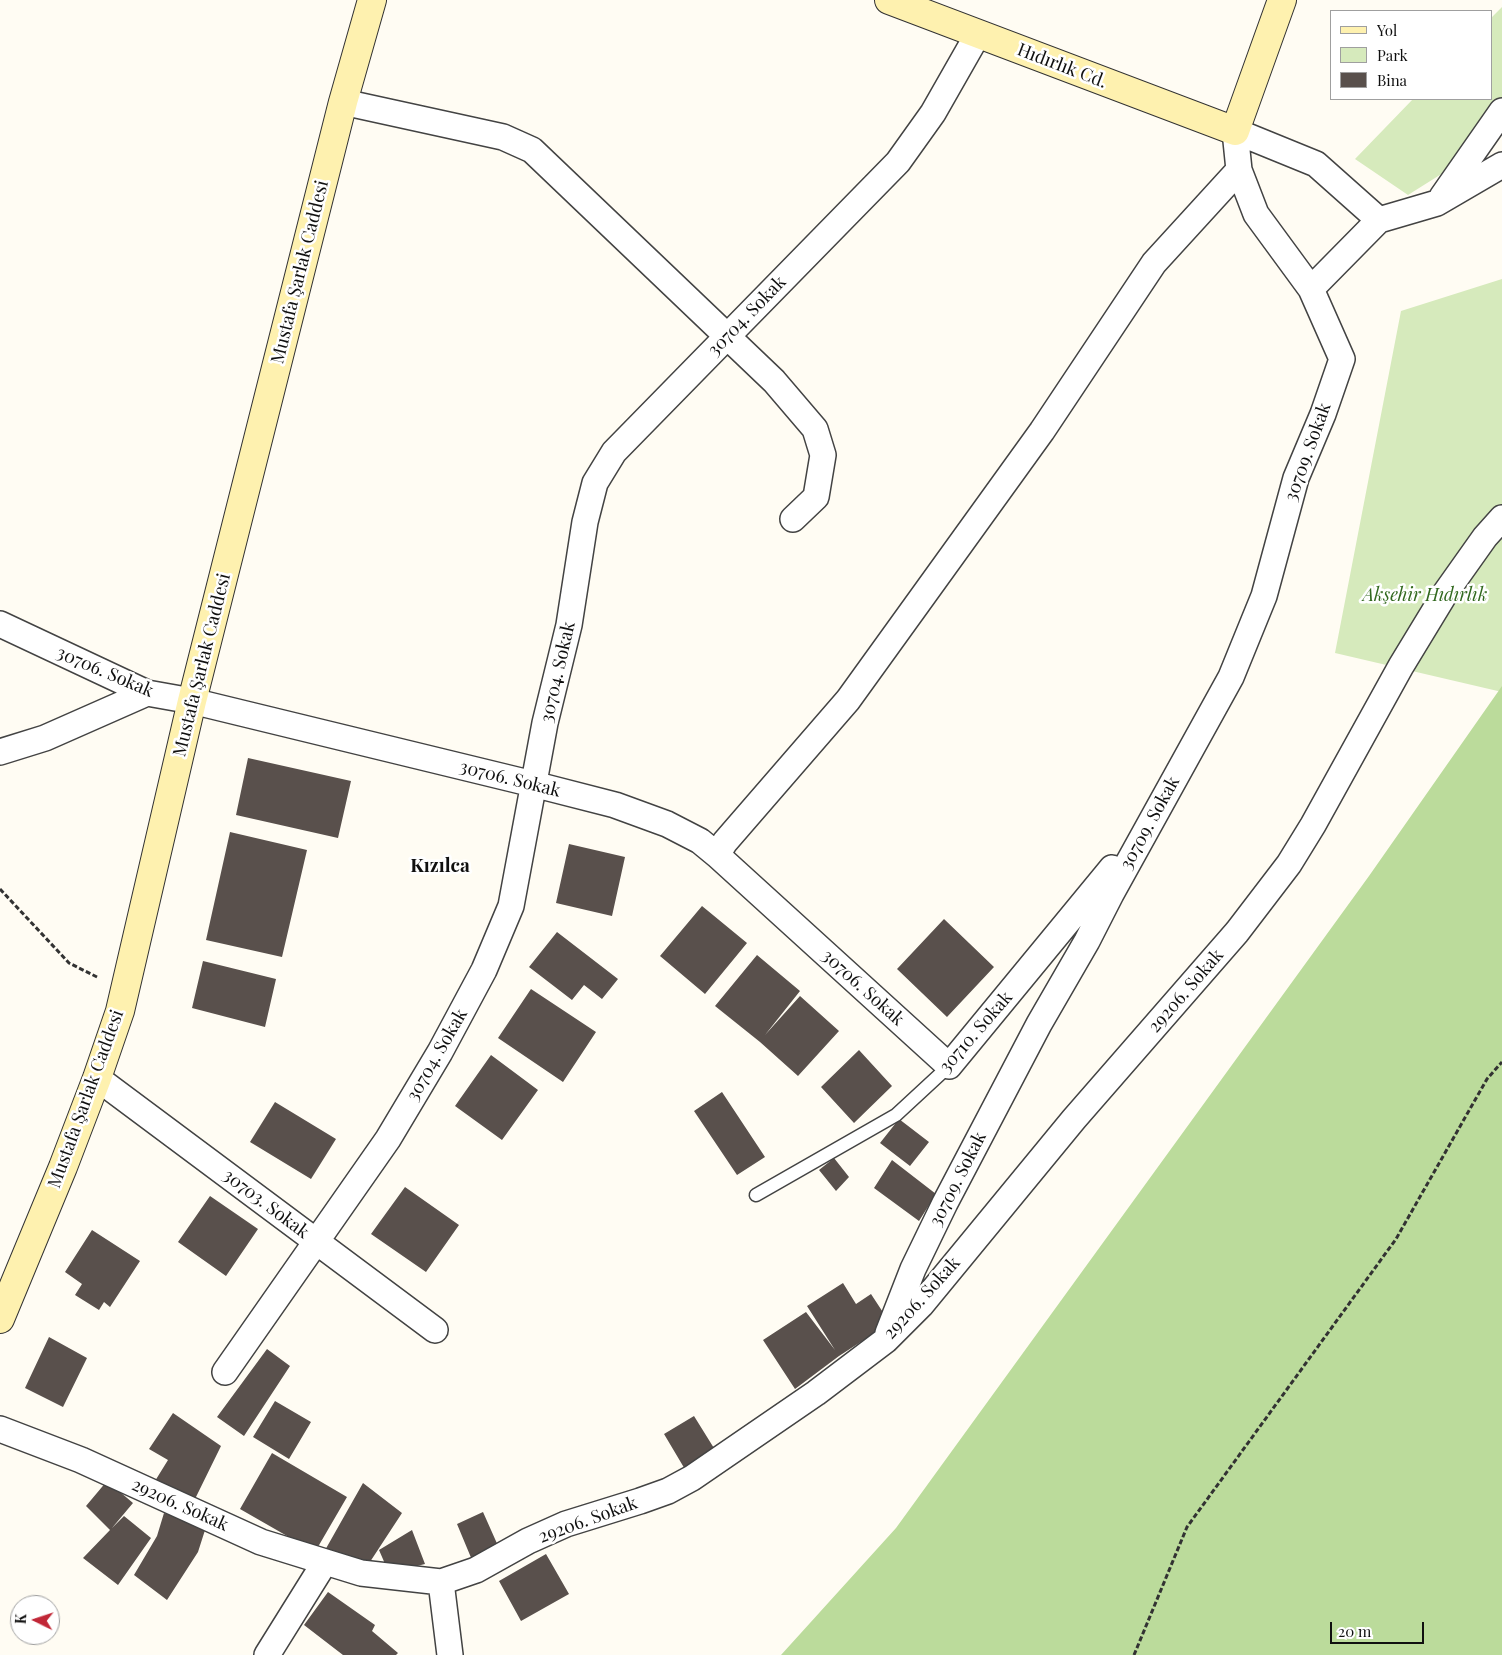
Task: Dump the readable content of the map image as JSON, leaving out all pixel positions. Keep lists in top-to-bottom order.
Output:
{
  "streets": {
    "street": [
      "Hıdırlık Cd.",
      "Mustafa Şarlak Caddesi",
      "30704. Sokak",
      "30709. Sokak",
      "30706. Sokak",
      "29206. Sokak",
      "30710. Sokak",
      "30703. Sokak"
    ]
  },
  "crossings": [
    ["Hıdırlık Cd.", "30704. Sokak"],
    ["Hıdırlık Cd.", "30709. Sokak"],
    ["Mustafa Şarlak Caddesi", "30706. Sokak"],
    ["Mustafa Şarlak Caddesi", "30703. Sokak"],
    ["30704. Sokak", "30706. Sokak"],
    ["30704. Sokak", "30703. Sokak"],
    ["30709. Sokak", "29206. Sokak"],
    ["30709. Sokak", "30710. Sokak"],
    ["30706. Sokak", "30710. Sokak"]
  ],
  "districts": ["Kızılca"],
  "parks": ["Akşehir Hıdırlık"],
  "legend": ["Yol", "Park", "Bina"],
  "scale_bar": "20 m",
  "north": "left"
}
